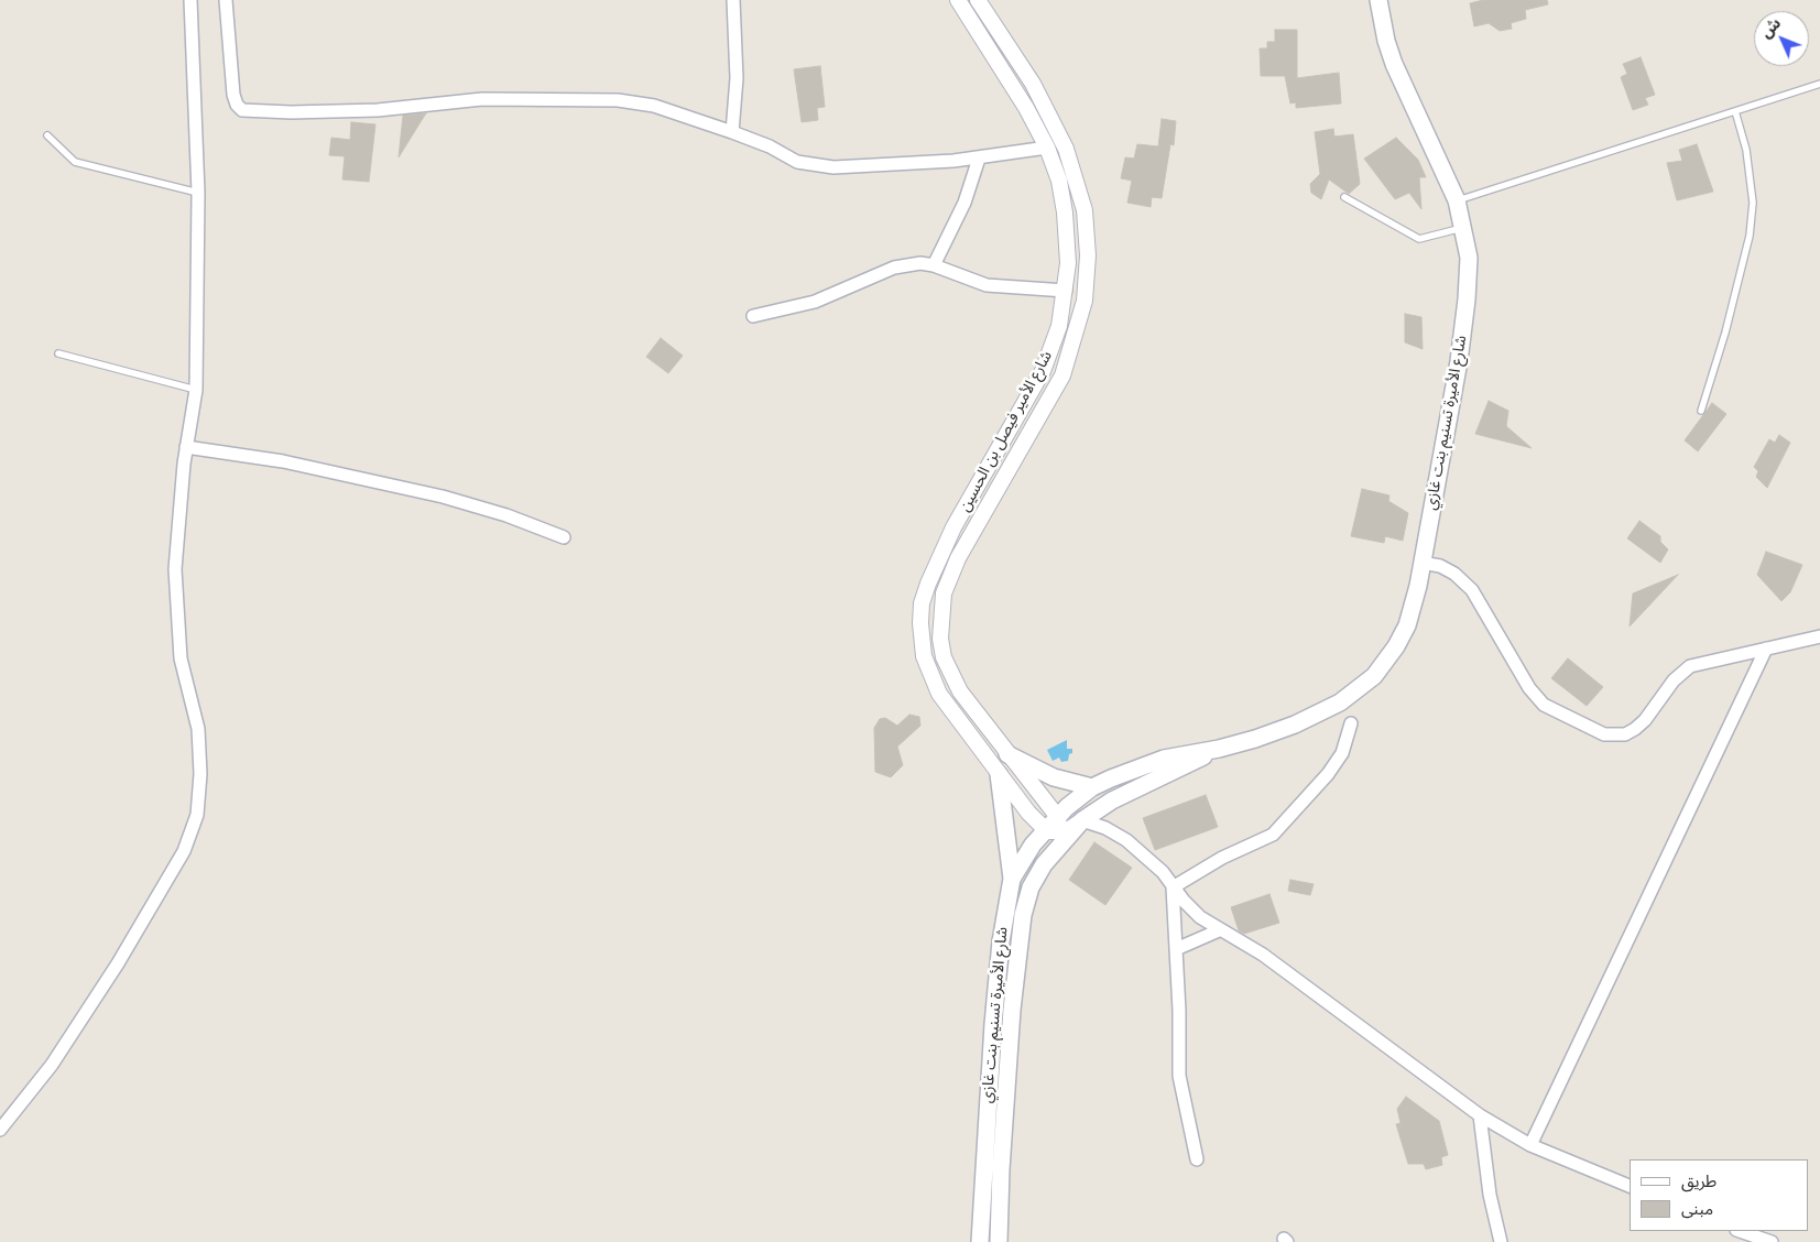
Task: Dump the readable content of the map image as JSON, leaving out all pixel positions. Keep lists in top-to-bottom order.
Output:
{
  "streets": {
    "main road": ["شارع الأميرة تسنيم بنت غازي"],
    "street": ["شارع الأمير فيصل بن الحسين"]
  },
  "crossings": [
    ["شارع الأميرة تسنيم بنت غازي", "شارع الأمير فيصل بن الحسين"]
  ],
  "legend": ["طريق", "مبنى"],
  "north": "top left"
}
